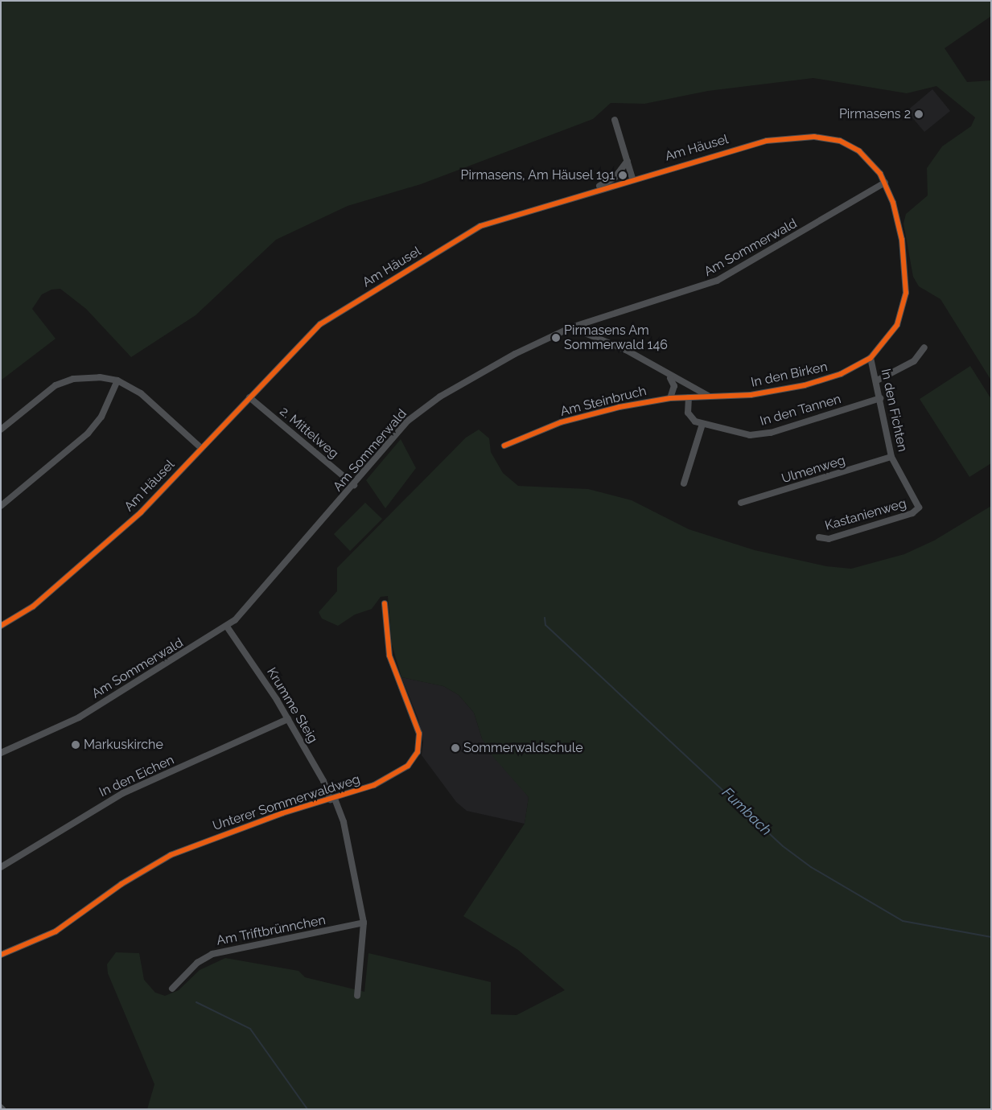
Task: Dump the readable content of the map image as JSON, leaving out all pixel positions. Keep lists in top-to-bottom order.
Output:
{
  "streets": {
    "street": [
      "Am Häusel",
      "Am Sommerwald",
      "In den Birken",
      "Am Steinbruch",
      "In den Tannen",
      "In den Fichten",
      "2. Mittelweg",
      "Ulmenweg",
      "Kastanienweg",
      "Krumme Steig",
      "In den Eichen",
      "Unterer Sommerwaldweg",
      "Am Triftbrünnchen"
    ]
  },
  "crossings": [
    ["Am Häusel", "Am Sommerwald"],
    ["Am Häusel", "In den Birken"],
    ["Am Häusel", "2. Mittelweg"],
    ["Am Sommerwald", "In den Birken"],
    ["Am Sommerwald", "2. Mittelweg"],
    ["Am Sommerwald", "Krumme Steig"],
    ["In den Birken", "Am Steinbruch"],
    ["In den Birken", "In den Fichten"],
    ["Am Steinbruch", "In den Tannen"],
    ["In den Tannen", "In den Fichten"],
    ["In den Fichten", "Ulmenweg"],
    ["In den Fichten", "Kastanienweg"],
    ["Krumme Steig", "In den Eichen"],
    ["Krumme Steig", "Unterer Sommerwaldweg"],
    ["Krumme Steig", "Am Triftbrünnchen"]
  ],
  "water": ["Fumbach"],
  "places": [
    "Pirmasens 2",
    "Pirmasens, Am Häusel 191",
    "Pirmasens Am Sommerwald 146",
    "Markuskirche",
    "Sommerwaldschule"
  ]
}
